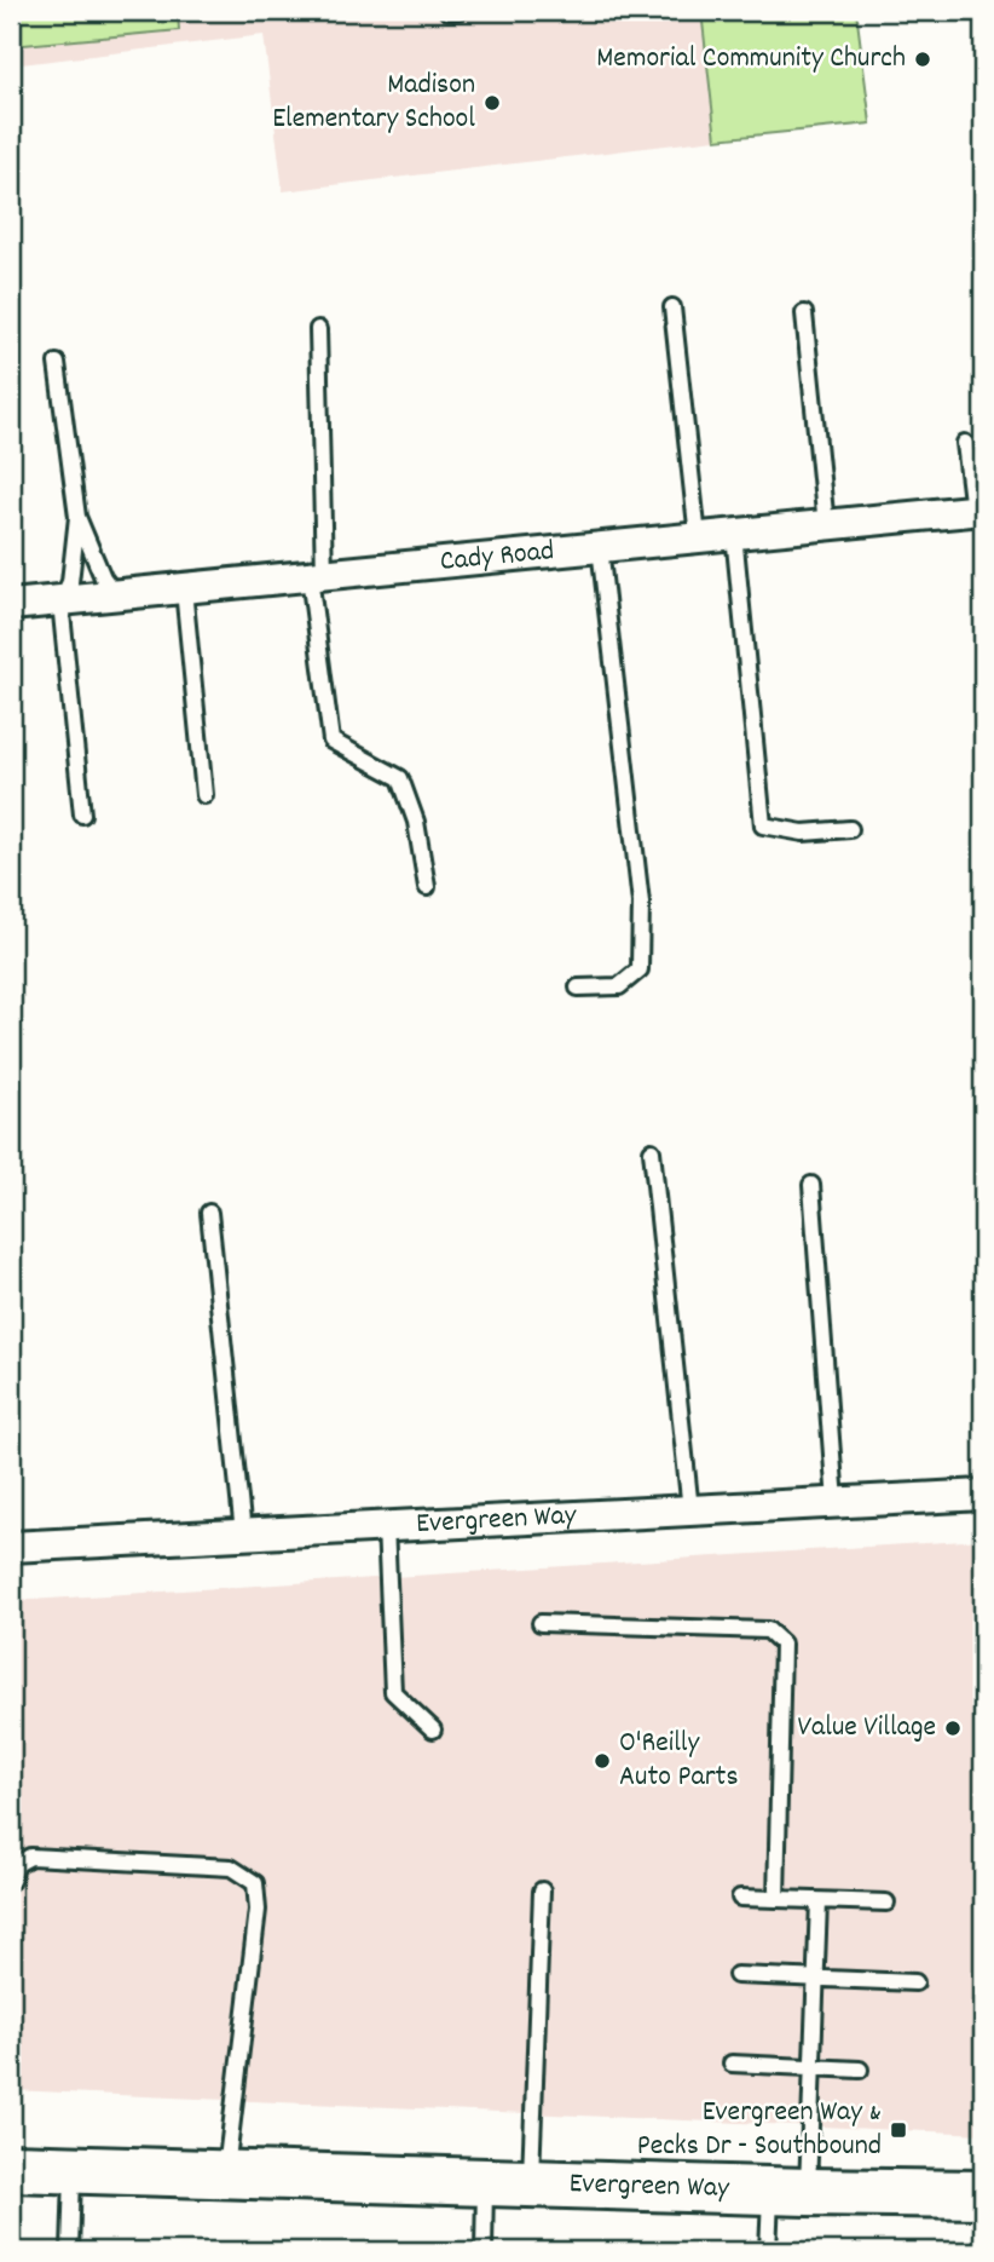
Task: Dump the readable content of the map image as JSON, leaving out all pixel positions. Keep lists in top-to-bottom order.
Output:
{
  "streets": {
    "main road": ["Evergreen Way"],
    "street": ["Cady Road"]
  },
  "places": {
    "other": [
      "Memorial Community Church",
      "Madison Elementary School",
      "Value Village",
      "O'Reilly Auto Parts"
    ],
    "transit": ["Evergreen Way & Pecks Dr - Southbound"]
  }
}
